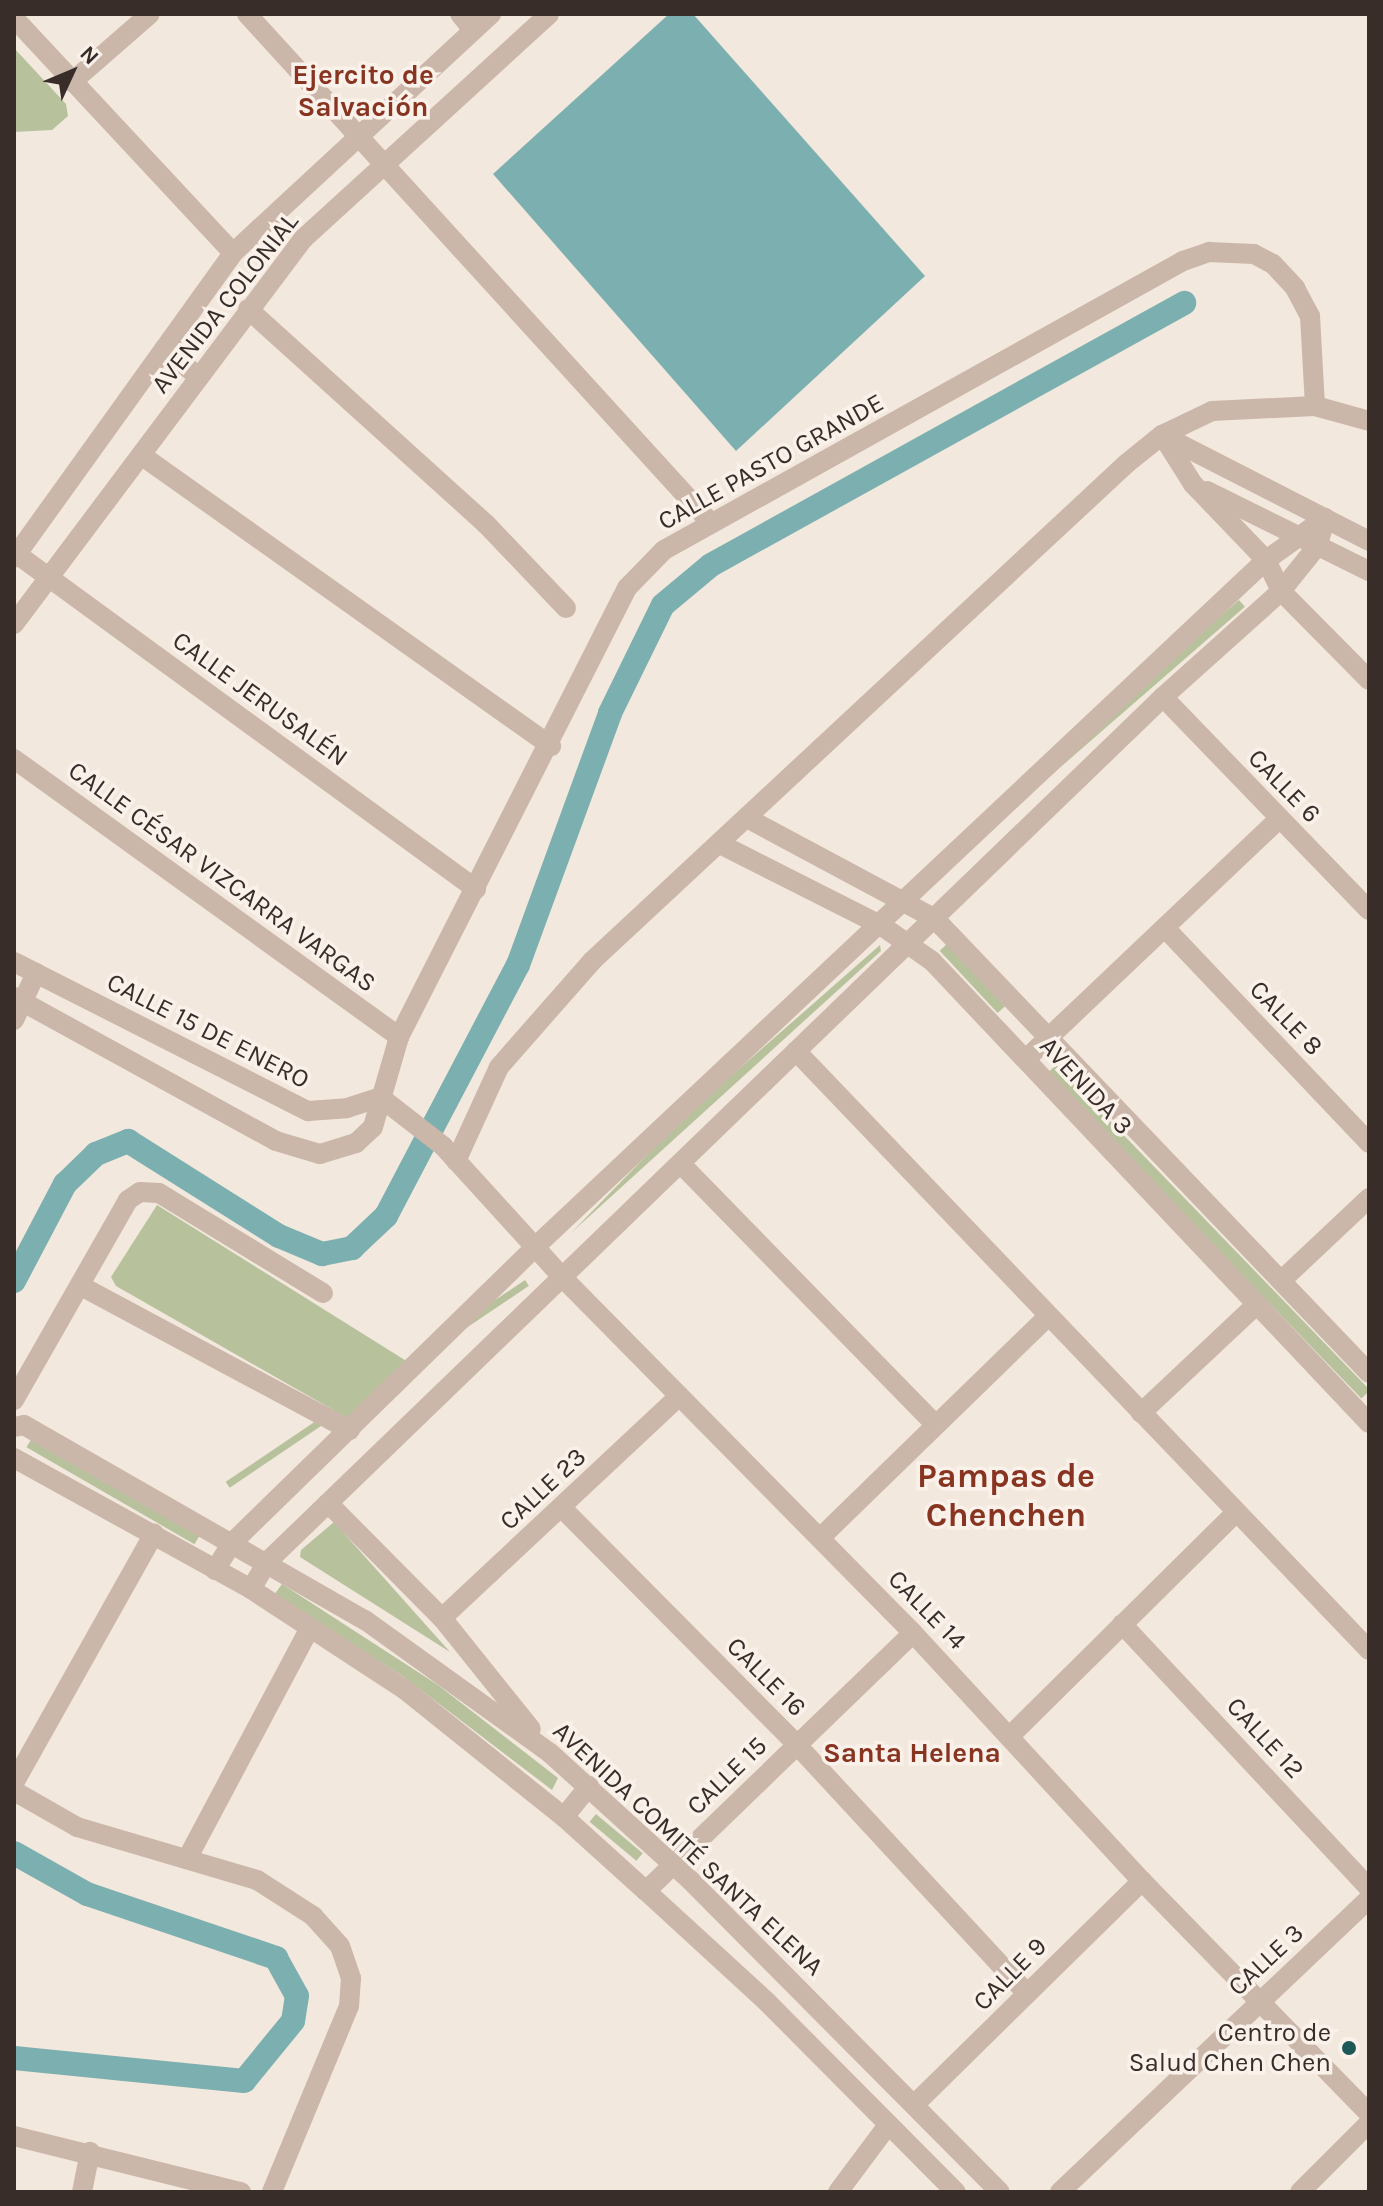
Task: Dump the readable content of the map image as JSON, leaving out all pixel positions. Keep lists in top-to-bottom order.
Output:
{
  "streets": {
    "street": [
      "AVENIDA COLONIAL",
      "CALLE PASTO GRANDE",
      "CALLE JERUSALÉN",
      "CALLE 6",
      "CALLE CÉSAR VIZCARRA VARGAS",
      "CALLE 8",
      "CALLE 15 DE ENERO",
      "AVENIDA 3",
      "CALLE 23",
      "CALLE 14",
      "CALLE 16",
      "CALLE 12",
      "CALLE 15",
      "AVENIDA COMITÉ SANTA ELENA",
      "CALLE 3",
      "CALLE 9"
    ]
  },
  "crossings": [
    ["AVENIDA COLONIAL", "CALLE JERUSALÉN"],
    ["CALLE PASTO GRANDE", "CALLE JERUSALÉN"],
    ["CALLE PASTO GRANDE", "CALLE CÉSAR VIZCARRA VARGAS"],
    ["CALLE PASTO GRANDE", "CALLE 15 DE ENERO"],
    ["CALLE PASTO GRANDE", "CALLE 14"],
    ["CALLE 15 DE ENERO", "CALLE 14"],
    ["CALLE 23", "CALLE 14"],
    ["CALLE 23", "CALLE 16"],
    ["CALLE 14", "CALLE 15"],
    ["CALLE 14", "CALLE 3"],
    ["CALLE 14", "CALLE 9"],
    ["CALLE 16", "CALLE 15"],
    ["CALLE 16", "CALLE 9"],
    ["CALLE 15", "AVENIDA COMITÉ SANTA ELENA"],
    ["AVENIDA COMITÉ SANTA ELENA", "CALLE 9"]
  ],
  "districts": ["Ejercito de Salvación", "Pampas de Chenchen", "Santa Helena"],
  "places": ["Centro de Salud Chen Chen"],
  "north": "top right"
}
